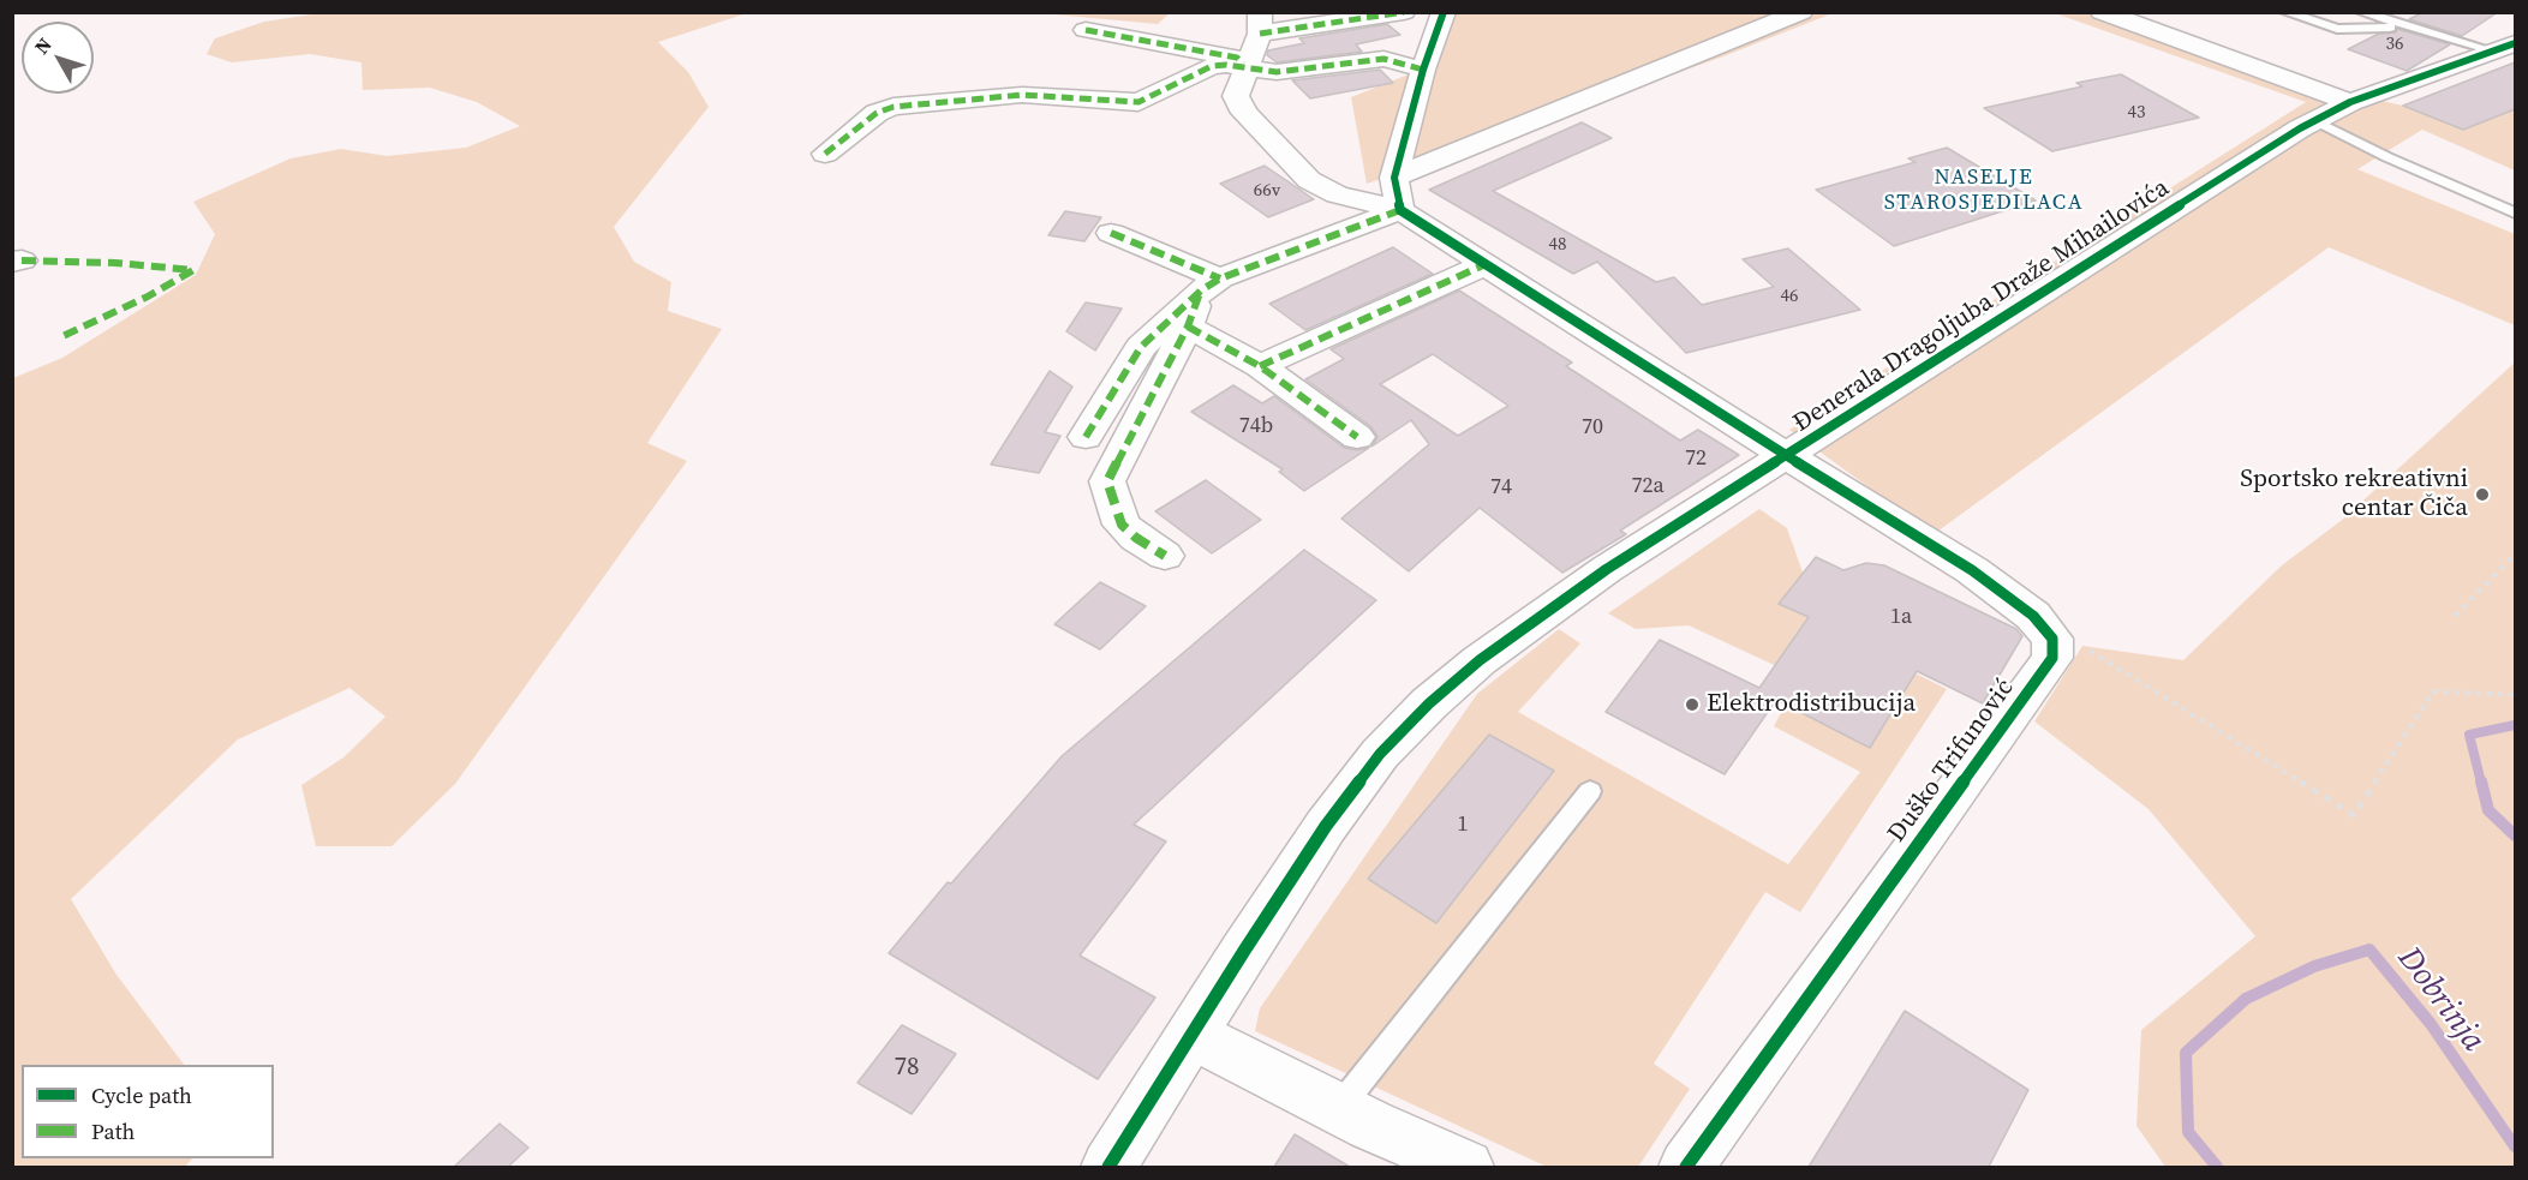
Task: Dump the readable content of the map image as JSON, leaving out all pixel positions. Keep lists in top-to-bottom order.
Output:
{
  "streets": {
    "street": ["Đenerala Dragoljuba Draže Mihailovića", "Duško Trifunović"]
  },
  "crossings": [
    ["Đenerala Dragoljuba Draže Mihailovića", "Duško Trifunović"]
  ],
  "districts": ["NASELJE STAROSJEDILACA"],
  "water": ["Dobrinja"],
  "places": ["Sportsko rekreativni centar Čiča", "Elektrodistribucija"],
  "house_numbers": [
    "36",
    "43",
    "66v",
    "48",
    "46",
    "74b",
    "70",
    "72",
    "72a",
    "74",
    "1a",
    "1",
    "78"
  ],
  "legend": ["Cycle path", "Path"],
  "north": "top left"
}
